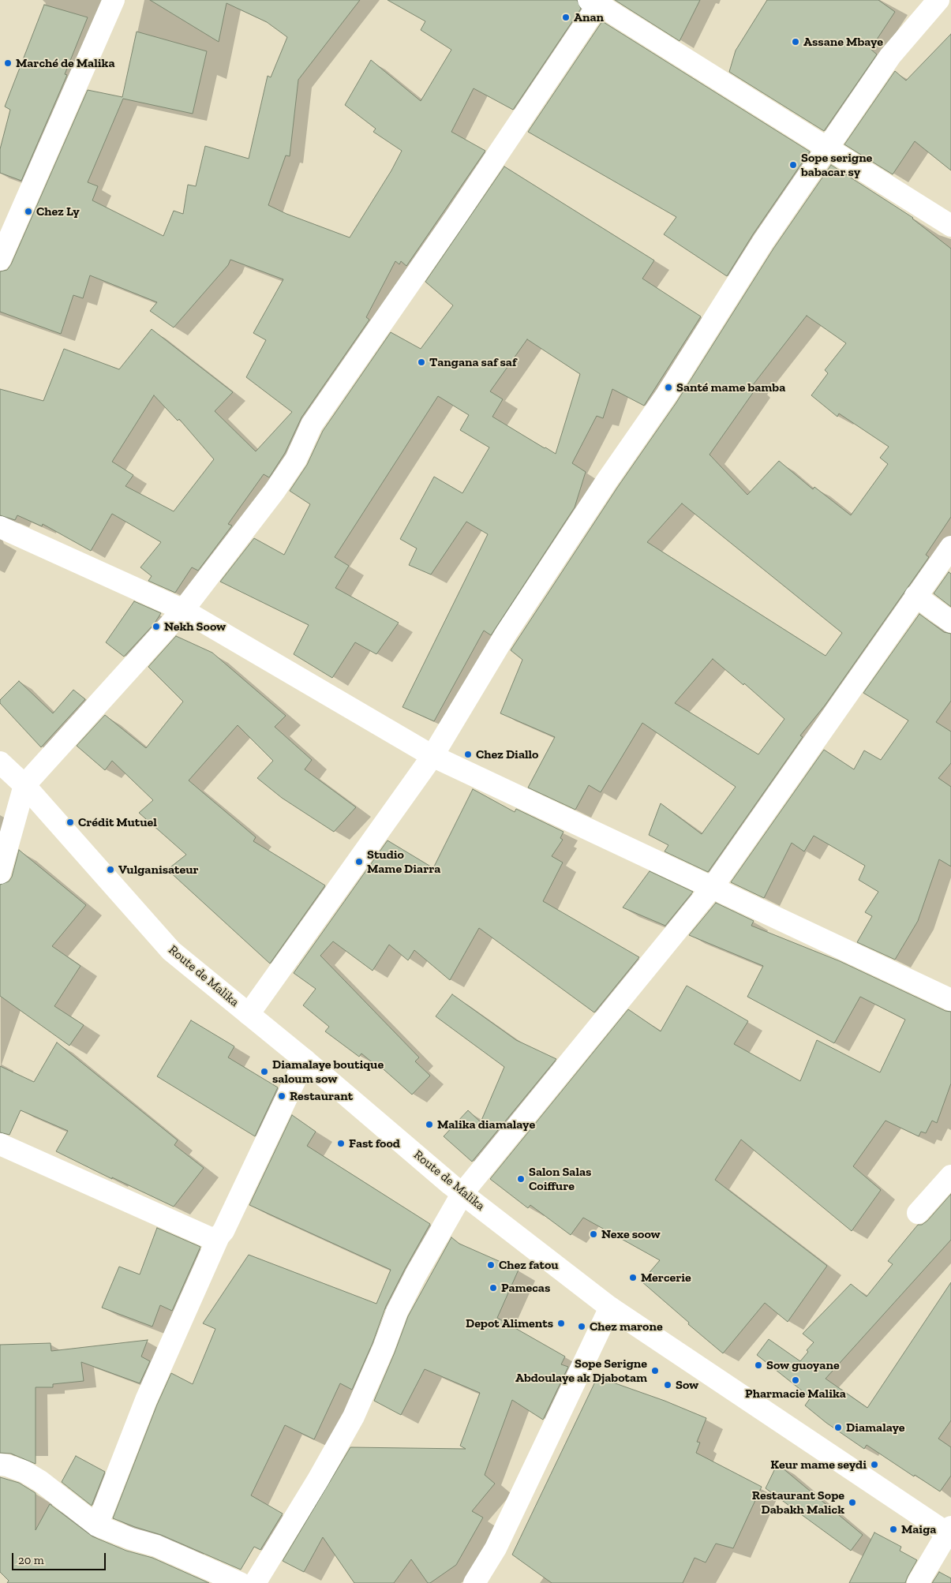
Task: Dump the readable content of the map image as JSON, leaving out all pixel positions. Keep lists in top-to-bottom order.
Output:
{
  "streets": {
    "street": ["Route de Malika"]
  },
  "places": [
    "Anan",
    "Assane Mbaye",
    "Marché de Malika",
    "Sope serigne babacar sy",
    "Chez Ly",
    "Tangana saf saf",
    "Santé mame bamba",
    "Nekh Soow",
    "Chez Diallo",
    "Crédit Mutuel",
    "Studio Mame Diarra",
    "Vulganisateur",
    "Diamalaye boutique saloum sow",
    "Restaurant",
    "Malika diamalaye",
    "Fast food",
    "Salon Salas Coiffure",
    "Nexe soow",
    "Chez fatou",
    "Mercerie",
    "Pamecas",
    "Depot Aliments",
    "Chez marone",
    "Sow guoyane",
    "Sope Serigne Abdoulaye ak Djabotam",
    "Pharmacie Malika",
    "Sow",
    "Diamalaye",
    "Keur mame seydi",
    "Restaurant Sope Dabakh Malick",
    "Maiga"
  ],
  "scale_bar": "20 m"
}
